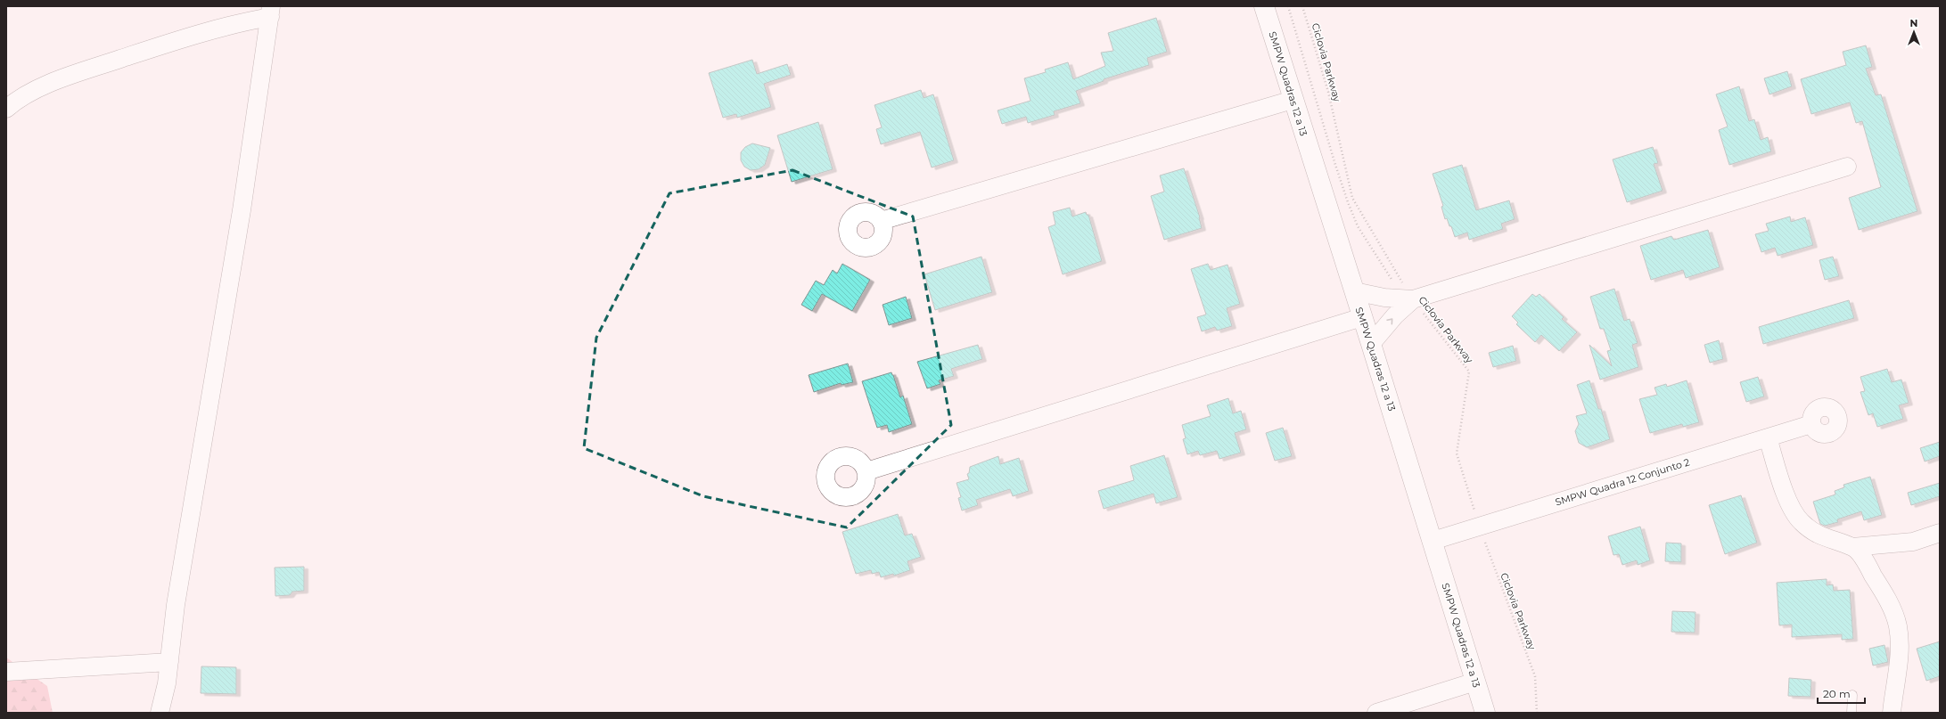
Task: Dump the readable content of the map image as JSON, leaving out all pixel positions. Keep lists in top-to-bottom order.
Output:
{
  "streets": {
    "street": ["SMPW Quadras 12 a 13", "SMPW Quadra 12 Conjunto 2"],
    "path": ["Ciclovia Parkway"]
  },
  "crossings": [
    ["Ciclovia Parkway", "SMPW Quadra 12 Conjunto 2"],
    ["SMPW Quadras 12 a 13", "SMPW Quadra 12 Conjunto 2"]
  ],
  "scale_bar": "20 m",
  "north": "top"
}
